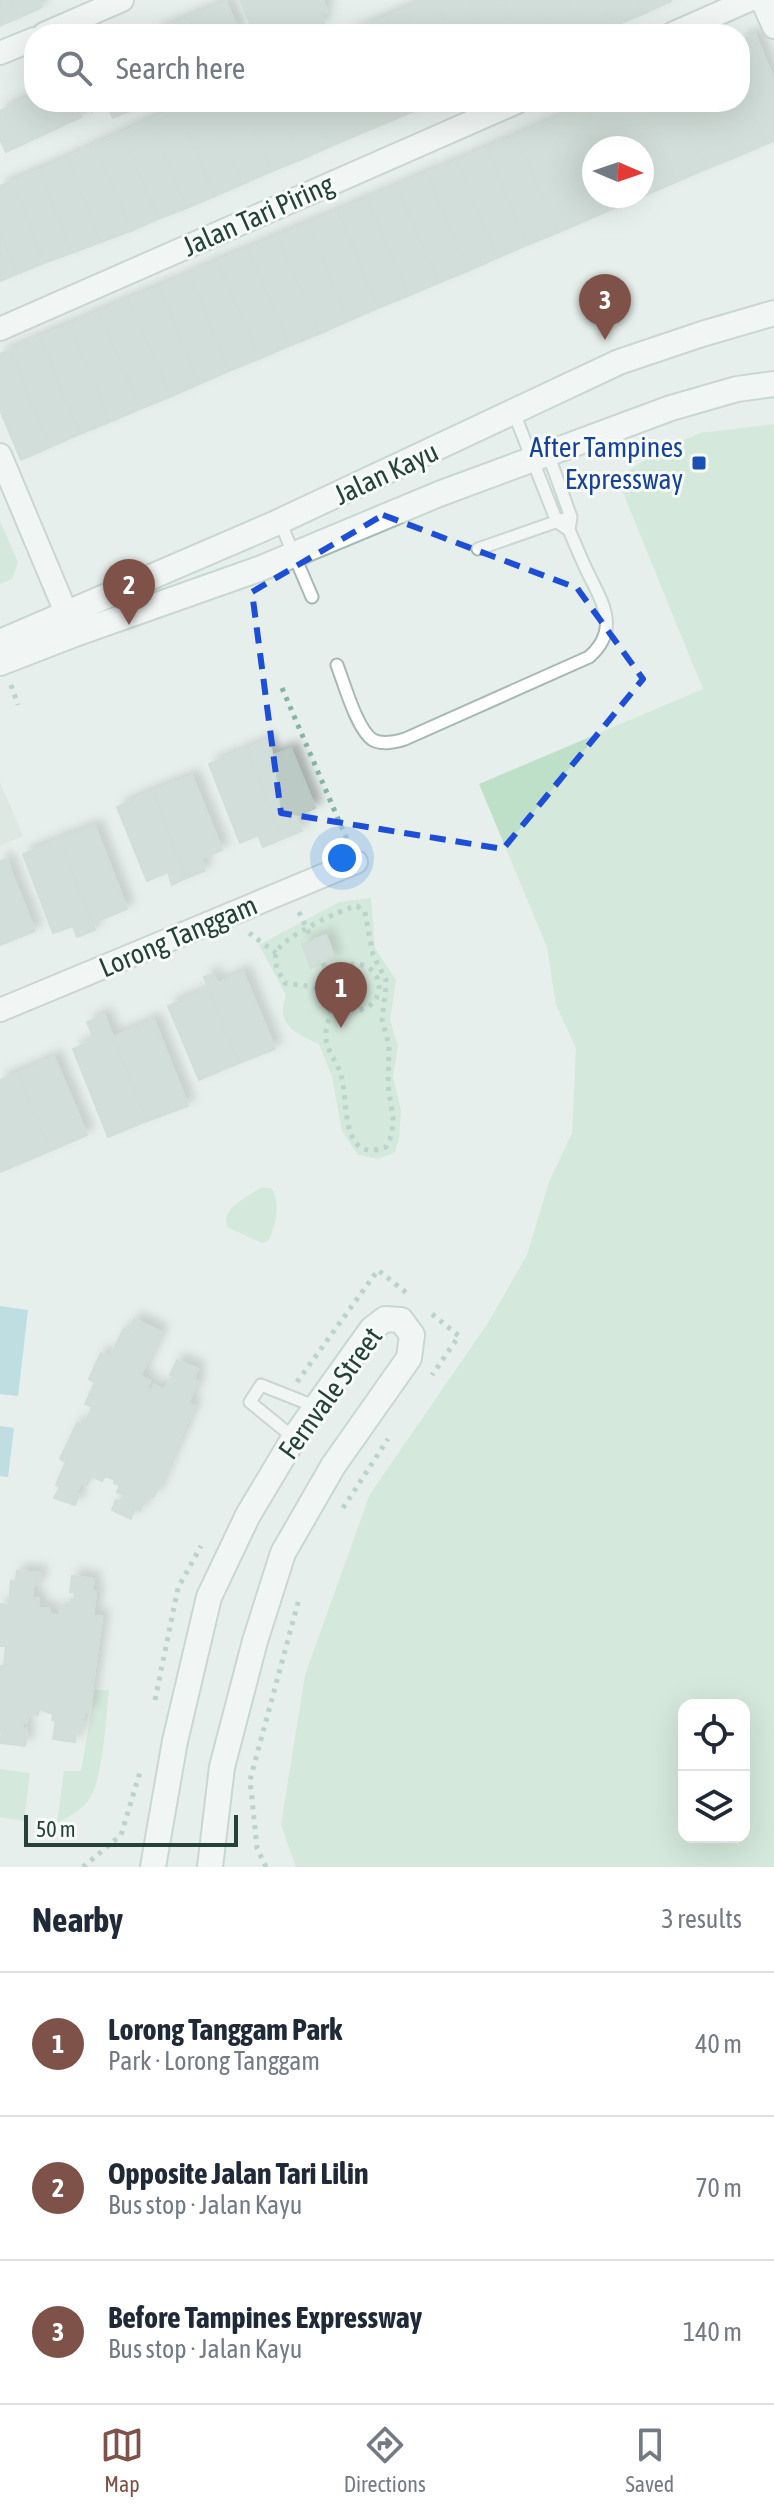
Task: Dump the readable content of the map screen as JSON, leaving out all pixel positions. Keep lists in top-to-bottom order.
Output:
{
  "streets": {
    "main road": ["Jalan Kayu", "Fernvale Street"],
    "street": ["Jalan Tari Piring", "Lorong Tanggam"]
  },
  "places": {
    "transit": ["After Tampines Expressway"]
  },
  "scale_bar": "50 m",
  "north": "right",
  "page": {
    "search": "Search here",
    "pins": ["3", "2", "1"],
    "scale": "50 m",
    "heading": ["Nearby", "3 results"],
    "list": [
      {
        "mark": "1",
        "name": "Lorong Tanggam Park",
        "note": "Park · Lorong Tanggam",
        "value": "40 m"
      },
      {
        "mark": "2",
        "name": "Opposite Jalan Tari Lilin",
        "note": "Bus stop · Jalan Kayu",
        "value": "70 m"
      },
      {
        "mark": "3",
        "name": "Before Tampines Expressway",
        "note": "Bus stop · Jalan Kayu",
        "value": "140 m"
      }
    ],
    "nav": ["Map", "Directions", "Saved"]
  }
}
